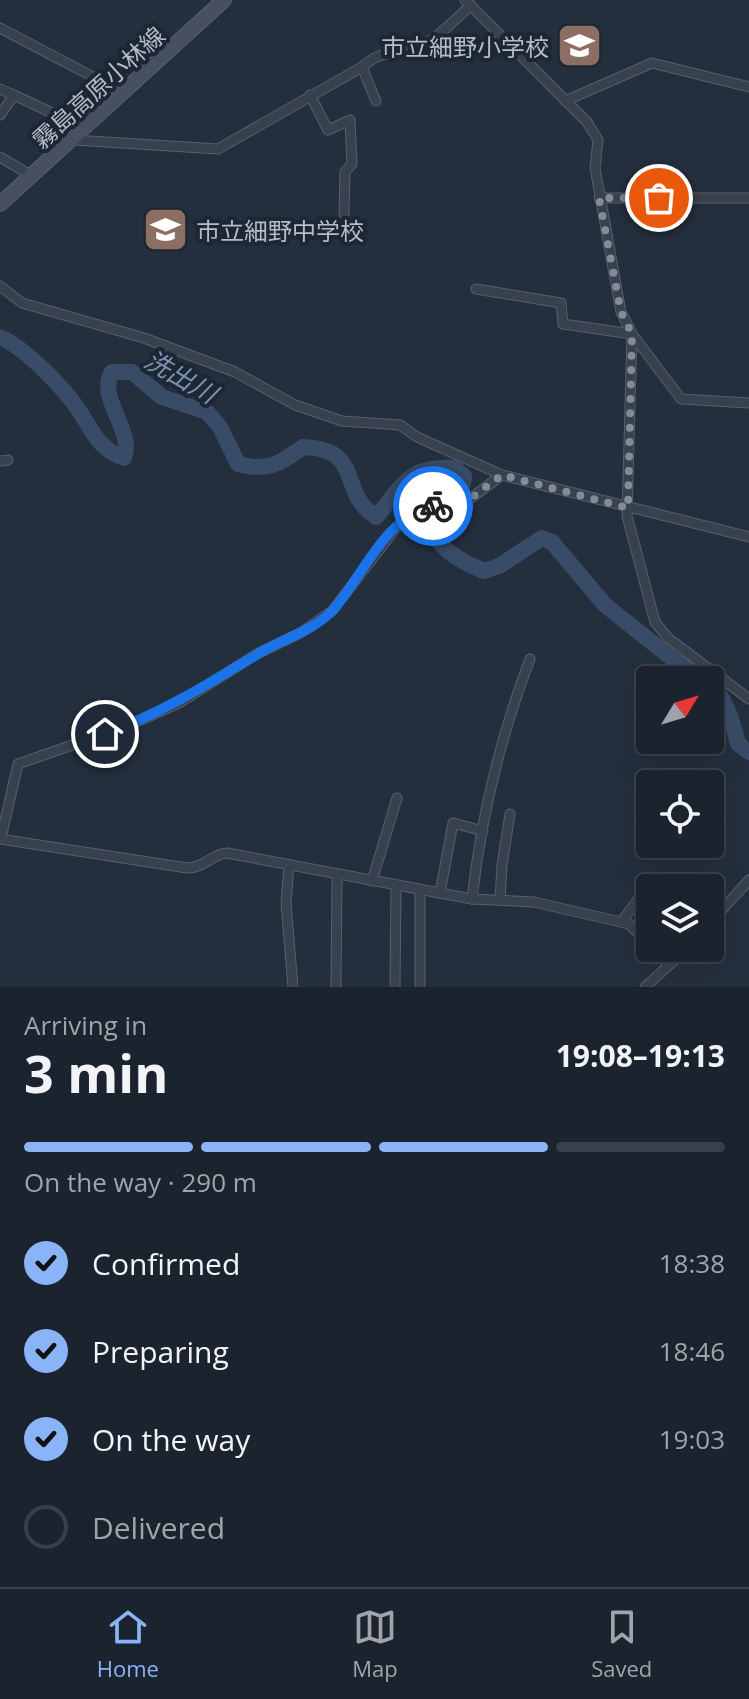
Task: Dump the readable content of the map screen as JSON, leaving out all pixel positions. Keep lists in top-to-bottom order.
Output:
{
  "streets": {
    "main road": ["霧島高原小林線"]
  },
  "water": ["洗出川"],
  "places": {
    "school or university": ["市立細野小学校", "市立細野中学校"]
  },
  "north": "top right",
  "page": {
    "heading": ["3 min", "Arriving in", "19:08–19:13"],
    "bar": "On the way · 290 m",
    "list": [
      ["Confirmed", "18:38"],
      ["Preparing", "18:46"],
      ["On the way", "19:03"],
      "Delivered"
    ],
    "tabs": ["Home", "Map", "Saved"]
  }
}
